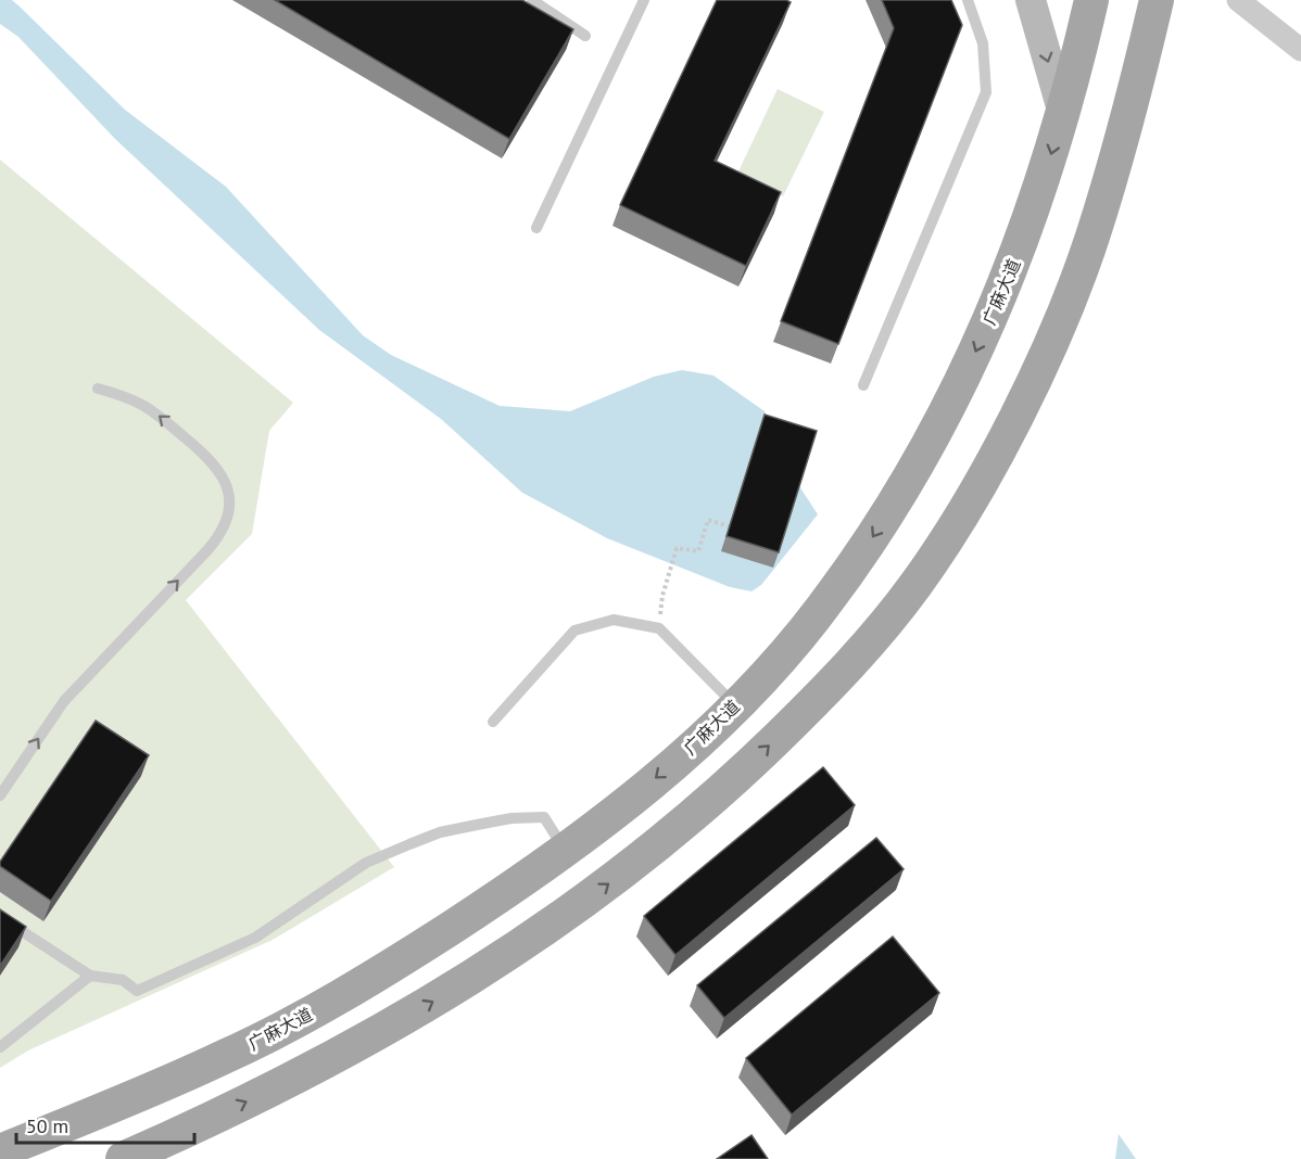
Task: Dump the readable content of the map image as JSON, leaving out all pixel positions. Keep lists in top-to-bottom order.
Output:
{
  "streets": {
    "main road": ["广麻大道"]
  },
  "scale_bar": "50 m"
}
